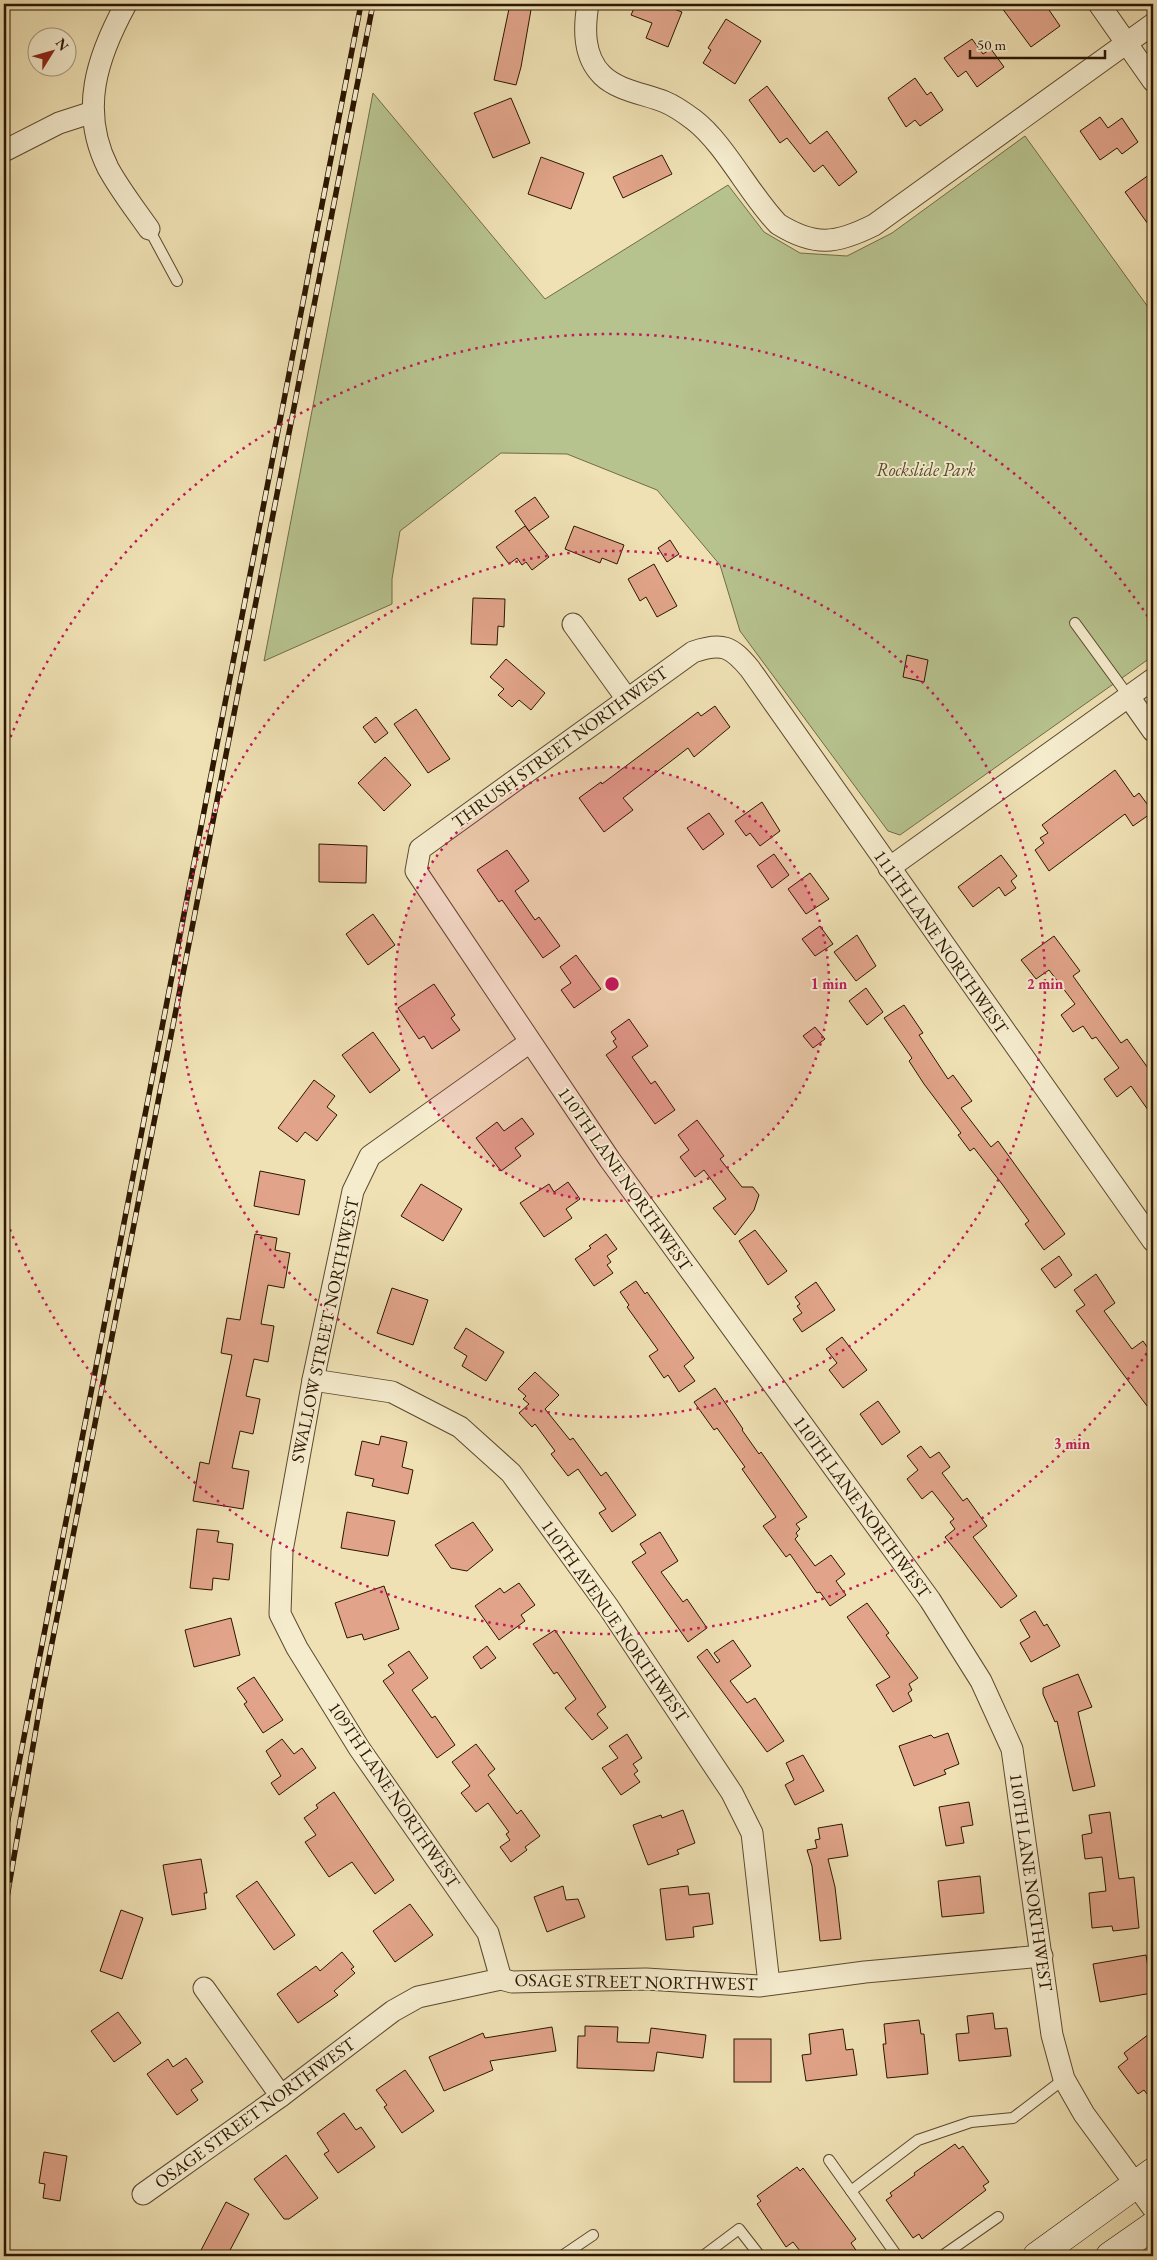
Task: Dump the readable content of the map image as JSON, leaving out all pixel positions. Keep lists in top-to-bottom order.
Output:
{
  "streets": {
    "street": [
      "THRUSH STREET NORTHWEST",
      "111TH LANE NORTHWEST",
      "110TH LANE NORTHWEST",
      "SWALLOW STREET NORTHWEST",
      "110TH AVENUE NORTHWEST",
      "109TH LANE NORTHWEST",
      "OSAGE STREET NORTHWEST"
    ]
  },
  "crossings": [
    ["THRUSH STREET NORTHWEST", "111TH LANE NORTHWEST"],
    ["THRUSH STREET NORTHWEST", "110TH LANE NORTHWEST"],
    ["110TH LANE NORTHWEST", "SWALLOW STREET NORTHWEST"],
    ["110TH LANE NORTHWEST", "OSAGE STREET NORTHWEST"],
    ["SWALLOW STREET NORTHWEST", "110TH AVENUE NORTHWEST"],
    ["SWALLOW STREET NORTHWEST", "109TH LANE NORTHWEST"],
    ["110TH AVENUE NORTHWEST", "OSAGE STREET NORTHWEST"],
    ["109TH LANE NORTHWEST", "OSAGE STREET NORTHWEST"]
  ],
  "parks": ["Rockslide Park"],
  "scale_bar": "50 m",
  "north": "top right",
  "rings": ["1 min", "2 min", "3 min"]
}
